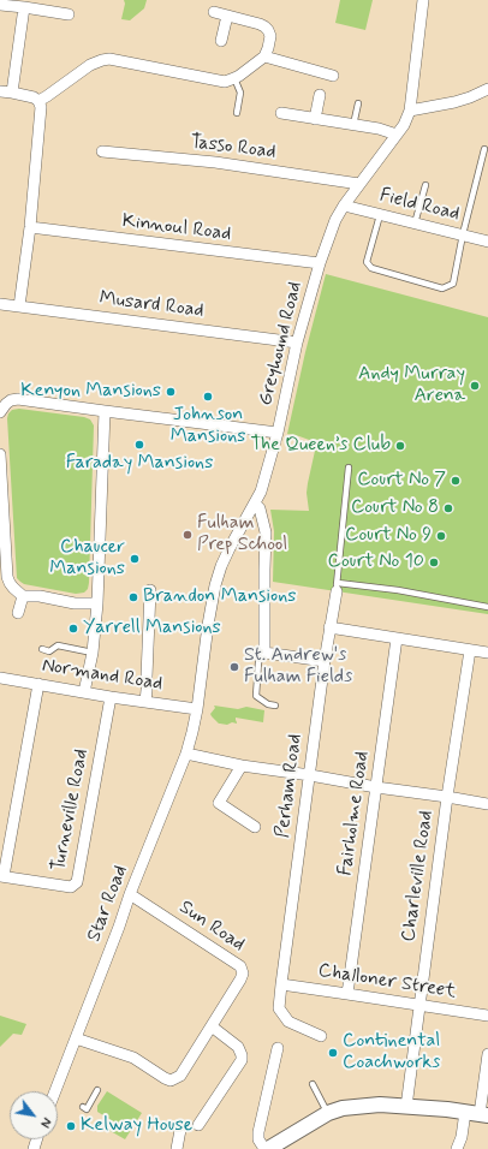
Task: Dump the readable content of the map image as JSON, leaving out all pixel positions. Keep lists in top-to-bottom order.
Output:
{
  "streets": {
    "street": [
      "Tasso Road",
      "Field Road",
      "Kinnoul Road",
      "Musard Road",
      "Greyhound Road",
      "Normand Road",
      "Perham Road",
      "Turneville Road",
      "Fairholme Road",
      "Charleville Road",
      "Star Road",
      "Sun Road",
      "Challoner Street"
    ]
  },
  "crossings": [
    ["Tasso Road", "Greyhound Road"],
    ["Field Road", "Greyhound Road"],
    ["Kinnoul Road", "Greyhound Road"],
    ["Musard Road", "Greyhound Road"],
    ["Greyhound Road", "Normand Road"],
    ["Greyhound Road", "Star Road"],
    ["Normand Road", "Turneville Road"],
    ["Normand Road", "Star Road"],
    ["Perham Road", "Challoner Street"],
    ["Fairholme Road", "Challoner Street"],
    ["Charleville Road", "Challoner Street"],
    ["Star Road", "Sun Road"]
  ],
  "places": [
    "Andy Murray Arena",
    "Kenyon Mansions",
    "Johnson Mansions",
    "Faraday Mansions",
    "The Queen’s Club",
    "Court No 7",
    "Court No 8",
    "Fulham Prep School",
    "Court No 9",
    "Chaucer Mansions",
    "Court No 10",
    "Brandon Mansions",
    "Yarrell Mansions",
    "St. Andrew's Fulham Fields",
    "Continental Coachworks",
    "Kelway House"
  ],
  "north": "bottom right"
}
